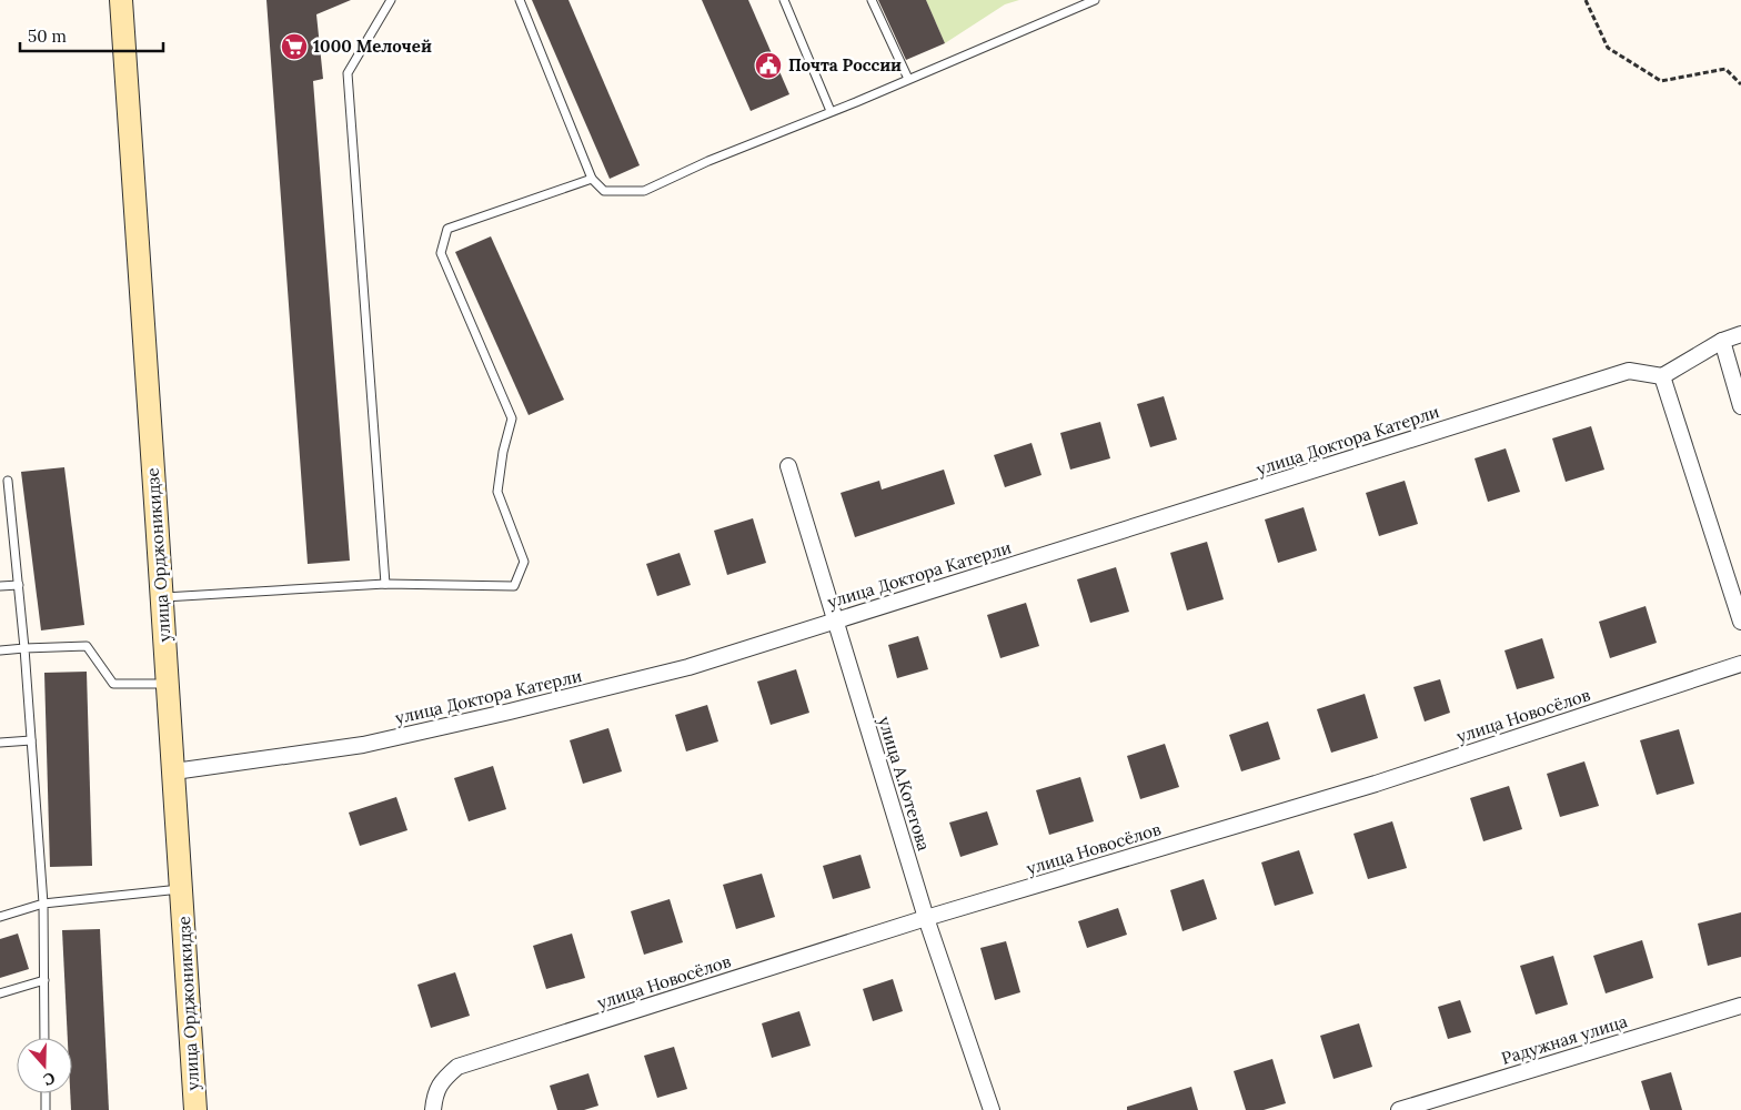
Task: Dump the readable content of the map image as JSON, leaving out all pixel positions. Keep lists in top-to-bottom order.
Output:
{
  "streets": {
    "main road": ["улица Орджоникидзе"],
    "street": [
      "улица Доктора Катерли",
      "улица Новосёлов",
      "улица А.Котегова",
      "Радужная улица"
    ]
  },
  "crossings": [
    ["улица Доктора Катерли", "улица Орджоникидзе"],
    ["улица Доктора Катерли", "улица А.Котегова"],
    ["улица Новосёлов", "улица А.Котегова"]
  ],
  "places": {
    "supermarket": ["1000 Мелочей"],
    "public building": ["Почта России"]
  },
  "scale_bar": "50 m",
  "north": "bottom"
}
